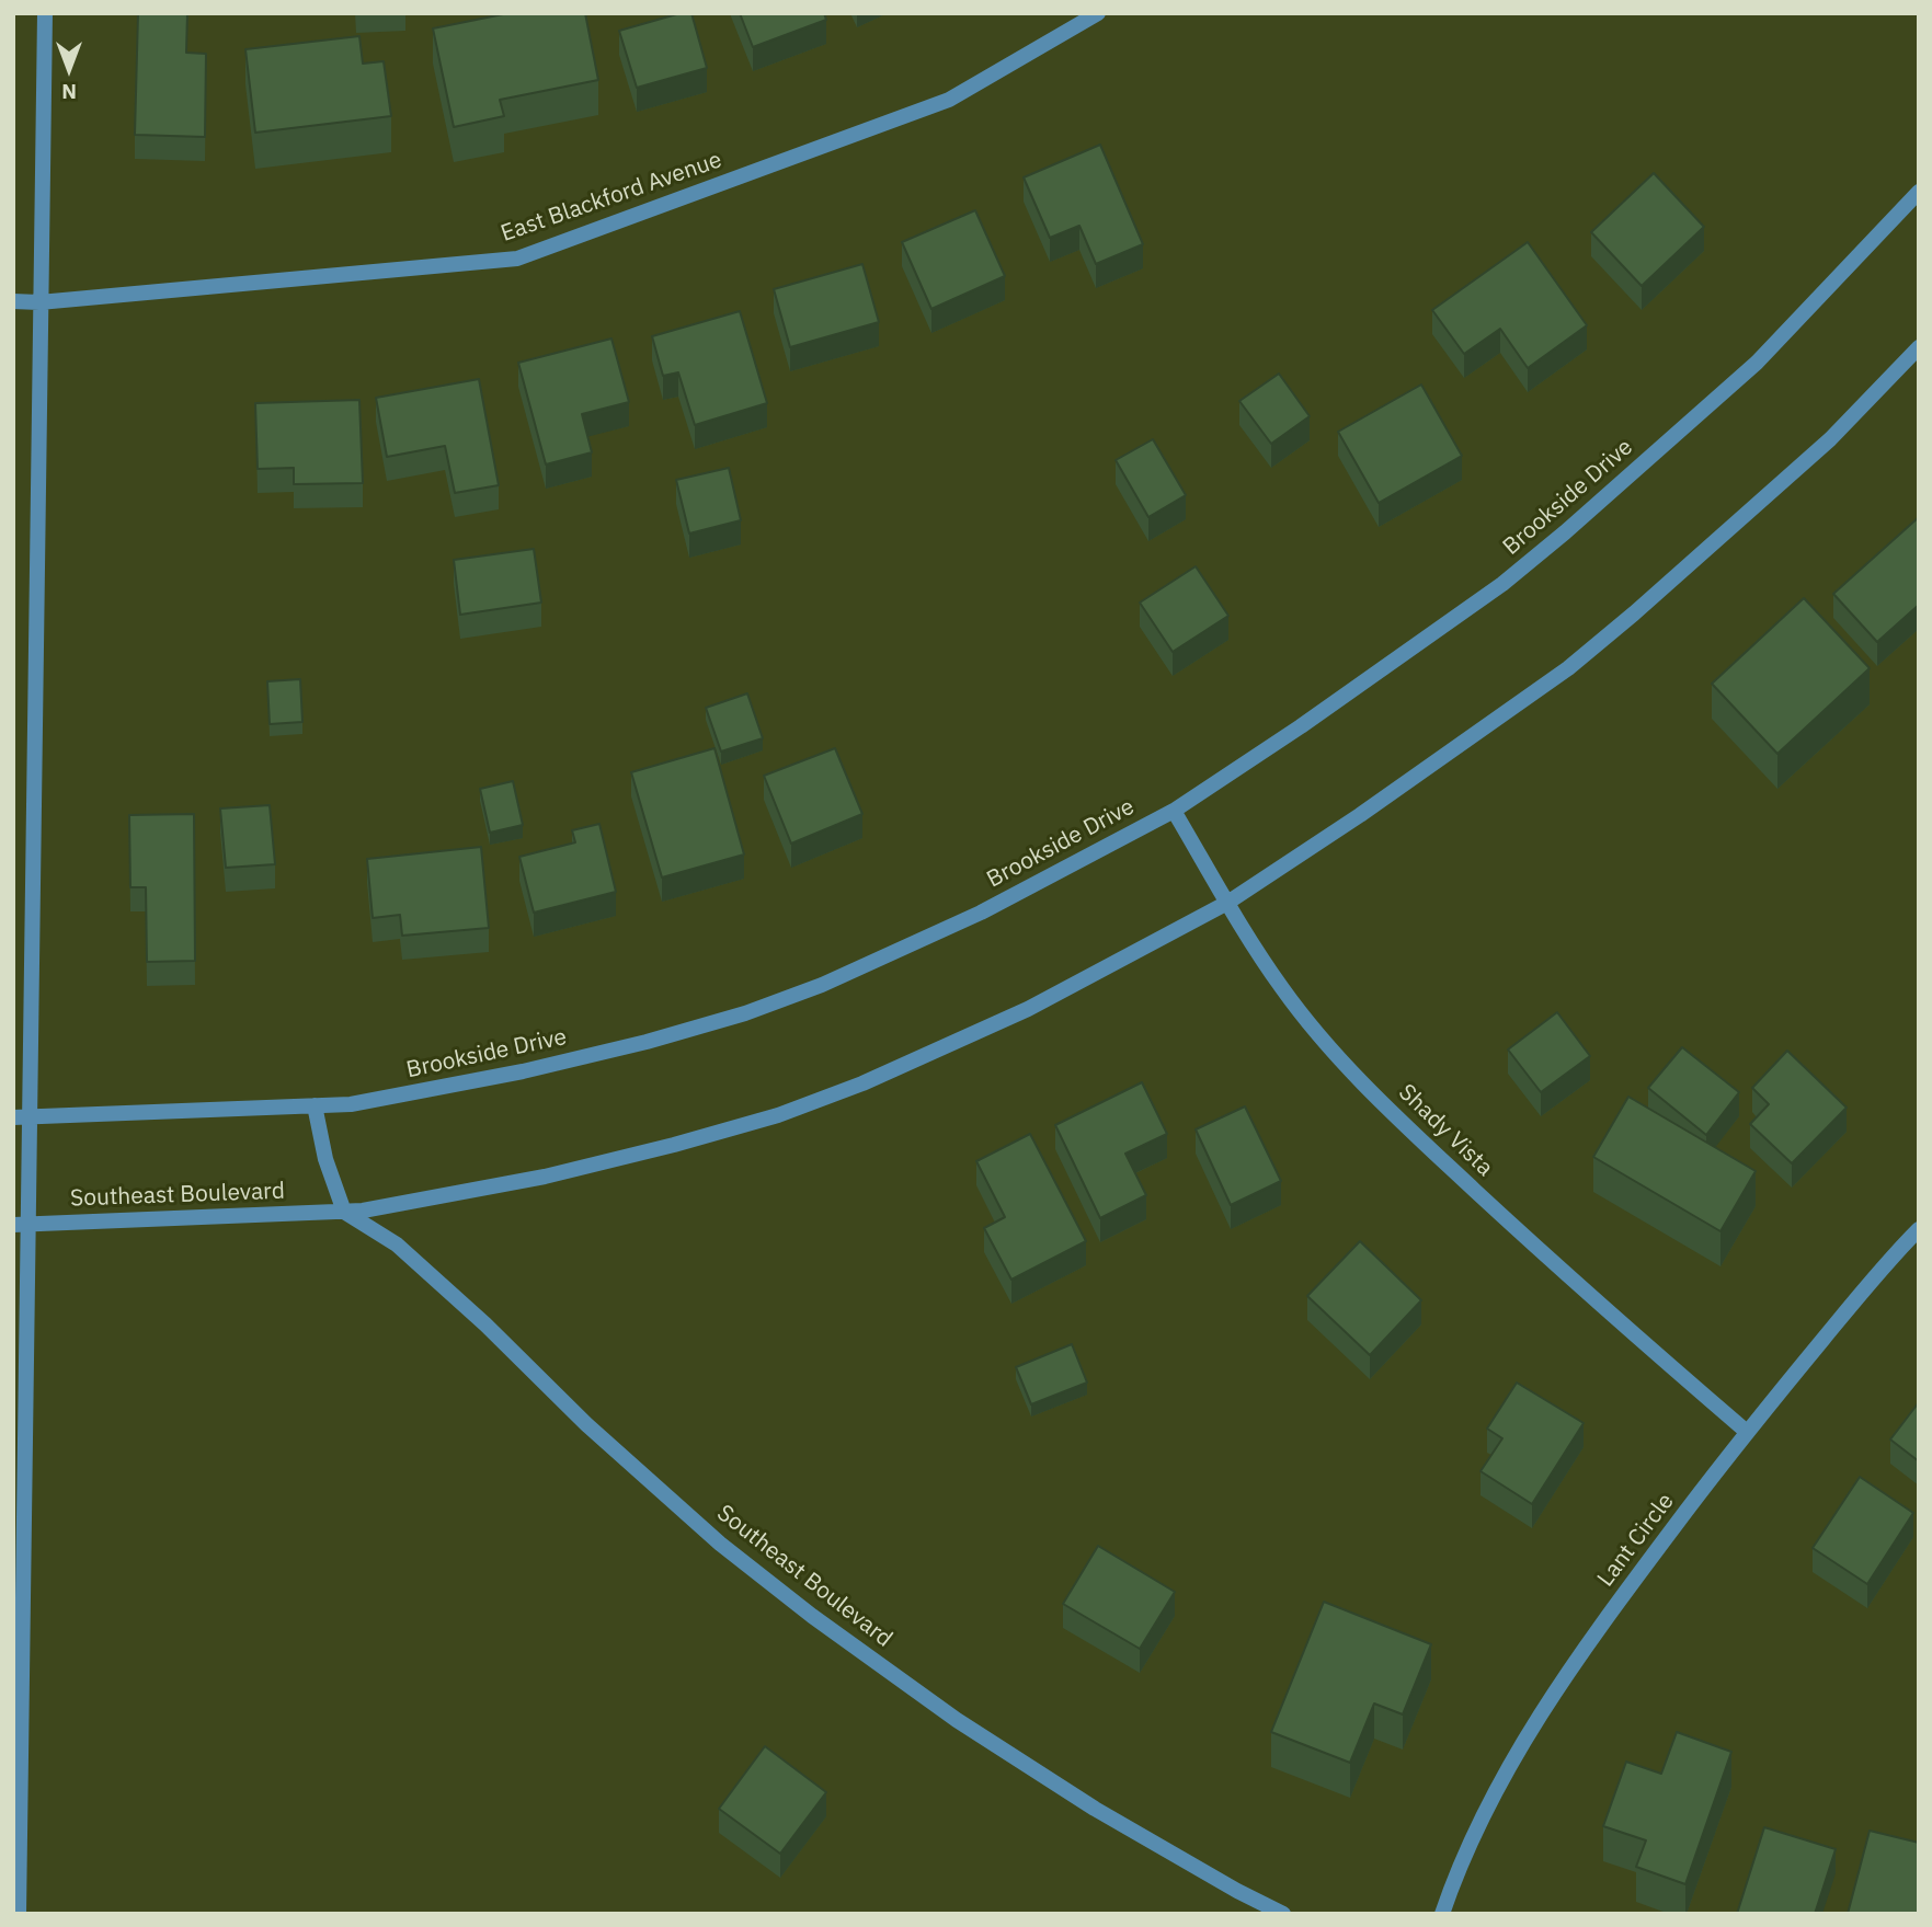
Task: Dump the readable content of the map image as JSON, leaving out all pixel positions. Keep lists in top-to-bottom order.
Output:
{
  "streets": {
    "street": [
      "East Blackford Avenue",
      "Brookside Drive",
      "Shady Vista",
      "Southeast Boulevard",
      "Lant Circle"
    ]
  },
  "crossings": [
    ["Brookside Drive", "Shady Vista"],
    ["Shady Vista", "Lant Circle"]
  ],
  "north": "bottom"
}
